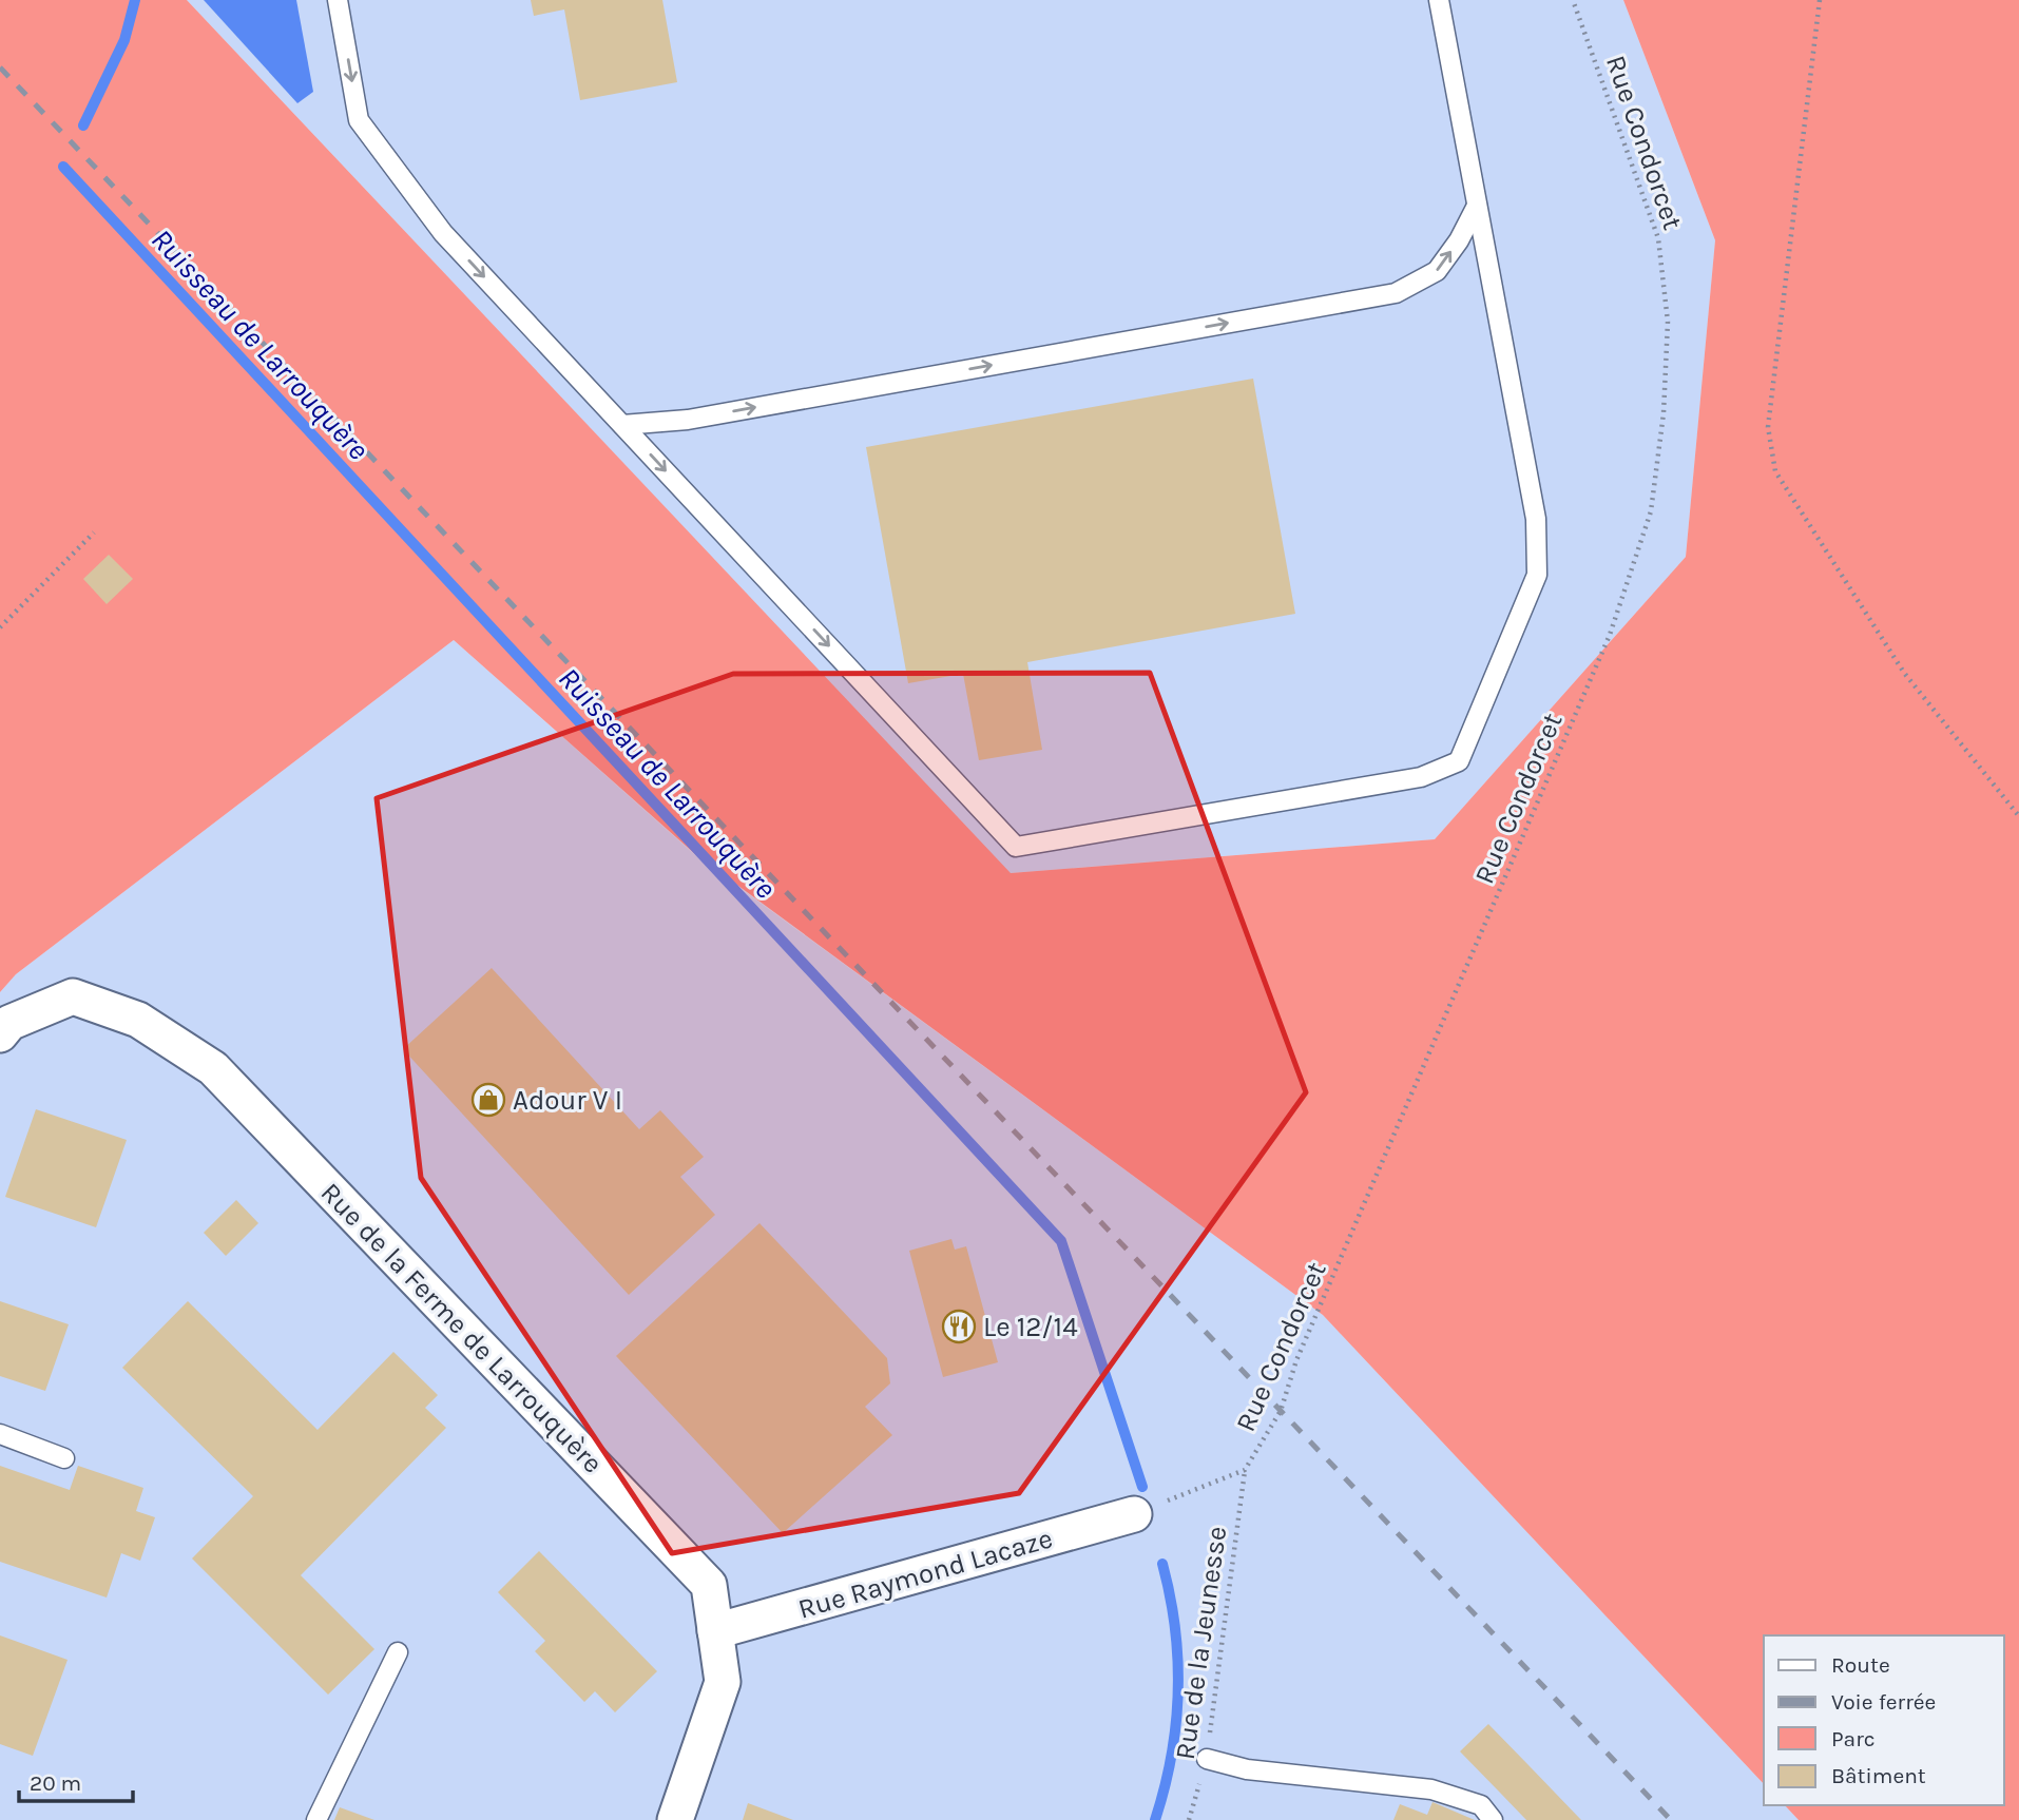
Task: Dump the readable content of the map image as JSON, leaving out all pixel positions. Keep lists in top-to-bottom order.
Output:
{
  "streets": {
    "street": ["Rue de la Ferme de Larrouquère", "Rue Raymond Lacaze"],
    "path": ["Rue Condorcet", "Rue de la Jeunesse"]
  },
  "crossings": [
    ["Rue Condorcet", "Rue Raymond Lacaze"],
    ["Rue Condorcet", "Rue de la Jeunesse"],
    ["Rue de la Ferme de Larrouquère", "Rue Raymond Lacaze"]
  ],
  "water": ["Ruisseau de Larrouquère"],
  "places": {
    "shop": ["Adour V I"],
    "restaurant": ["Le 12/14"]
  },
  "legend": [
    "Route",
    "Voie ferrée",
    "Parc",
    "Bâtiment"
  ],
  "scale_bar": "20 m"
}
